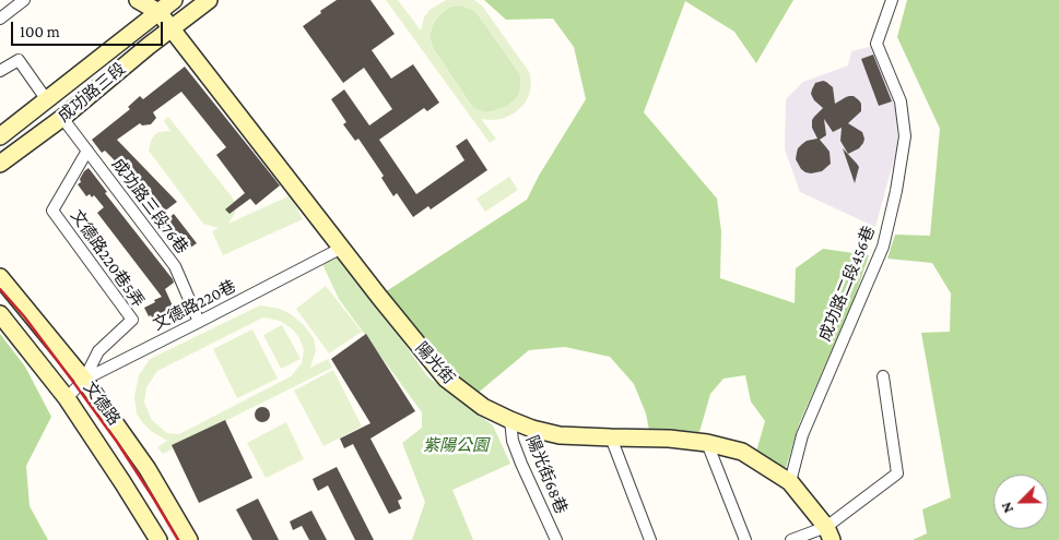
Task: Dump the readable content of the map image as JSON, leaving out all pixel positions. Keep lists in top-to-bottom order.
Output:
{
  "streets": {
    "main road": ["成功路三段", "陽光街", "文德路"],
    "street": [
      "成功路三段76巷",
      "文德路220巷5弄",
      "成功路二段456巷",
      "文德路220巷",
      "陽光街68巷"
    ]
  },
  "crossings": [
    ["成功路三段", "成功路三段76巷"],
    ["成功路三段", "陽光街"],
    ["成功路三段76巷", "文德路220巷5弄"],
    ["成功路三段76巷", "文德路220巷"],
    ["文德路220巷5弄", "文德路220巷"],
    ["文德路220巷5弄", "文德路"],
    ["成功路二段456巷", "陽光街"],
    ["文德路220巷", "陽光街"],
    ["文德路220巷", "文德路"],
    ["陽光街", "陽光街68巷"]
  ],
  "parks": ["紫陽公園"],
  "scale_bar": "100 m",
  "north": "bottom left"
}
